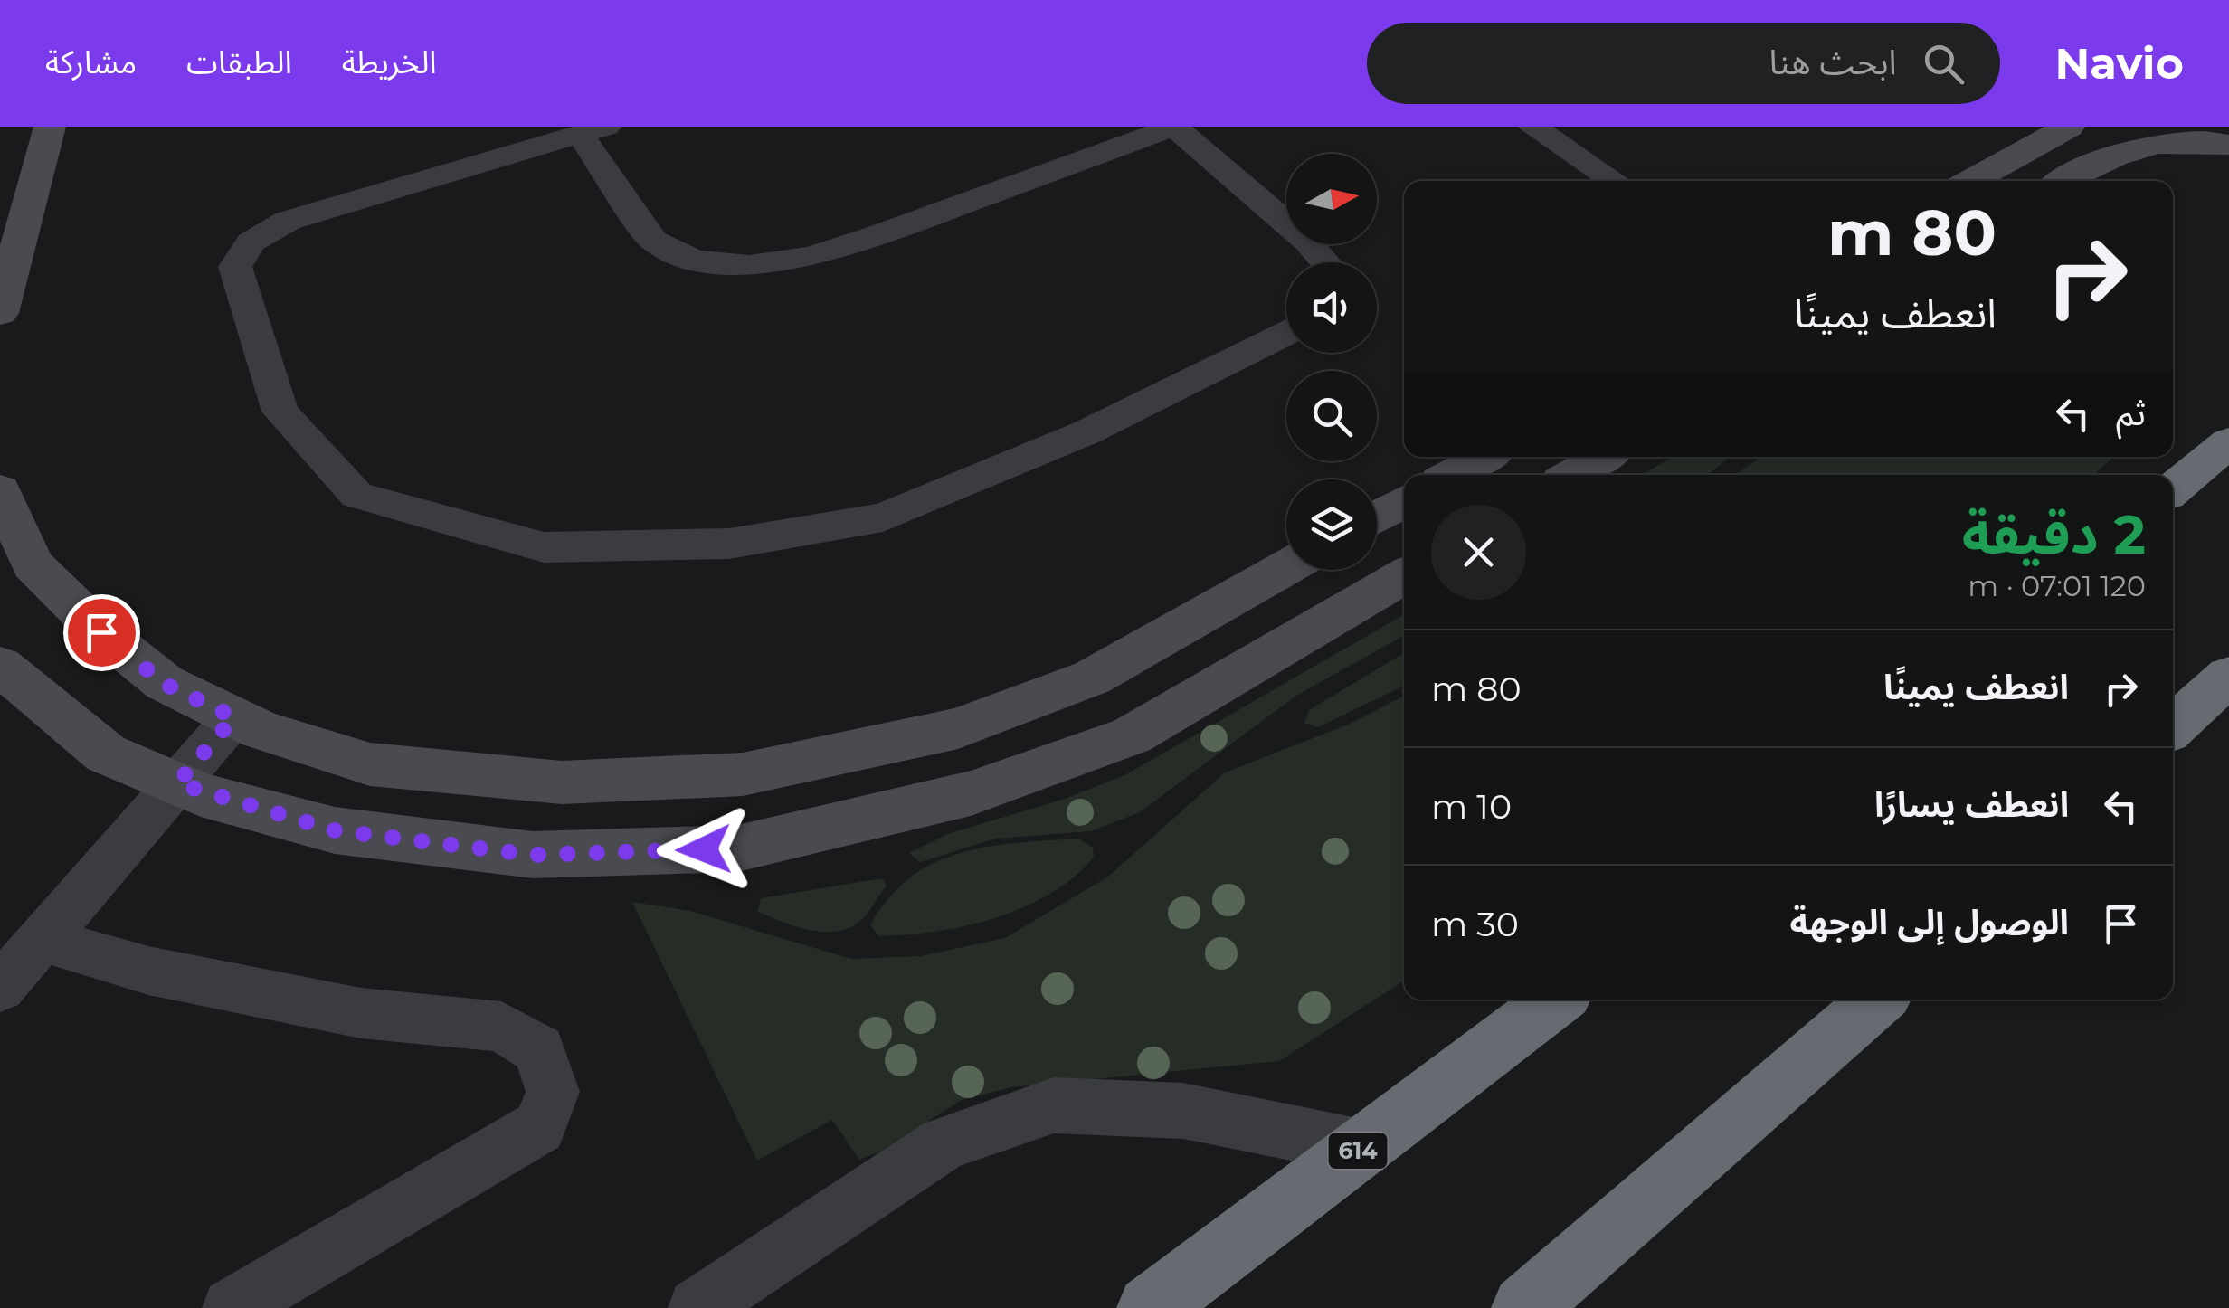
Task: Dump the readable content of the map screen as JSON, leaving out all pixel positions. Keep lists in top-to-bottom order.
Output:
{
  "streets": {
    "highway": ["614"]
  },
  "north": "right",
  "page": {
    "header": "Navio",
    "search": "ابحث هنا",
    "nav": ["الخريطة", "الطبقات", "مشاركة"],
    "turn": ["80 m", "انعطف يمينًا"],
    "then": "ثم",
    "heading": ["2 دقيقة", "120 m · 07:01"],
    "list": [
      {
        "name": "انعطف يمينًا",
        "value": "80 m"
      },
      {
        "name": "انعطف يسارًا",
        "value": "10 m"
      },
      {
        "name": "الوصول إلى الوجهة",
        "value": "30 m"
      }
    ]
  }
}
